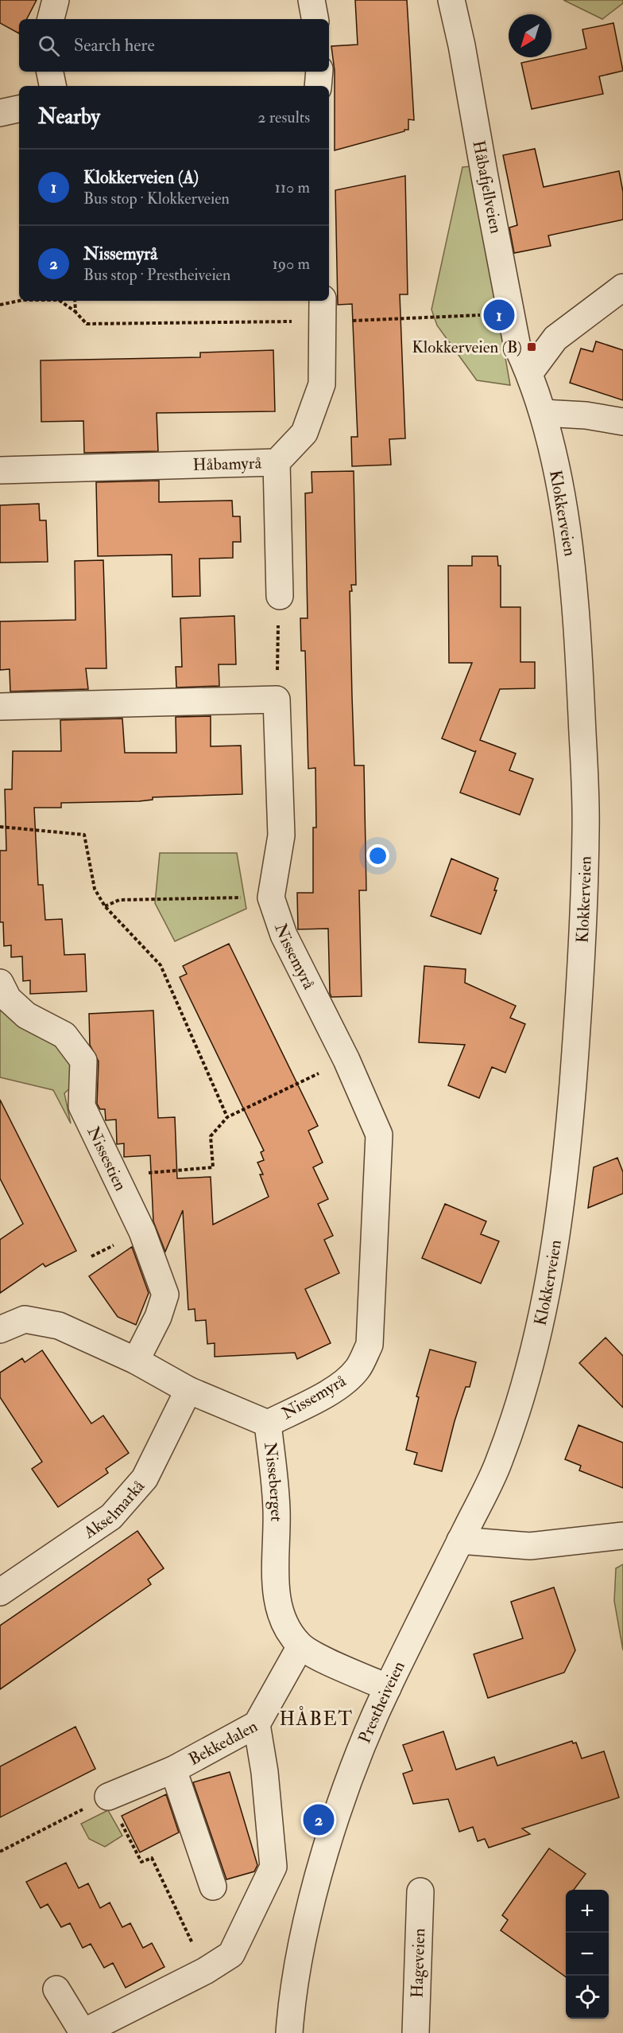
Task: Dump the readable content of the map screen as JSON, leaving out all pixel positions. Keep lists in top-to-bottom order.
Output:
{
  "streets": {
    "street": [
      "Håbafjellveien",
      "Håbamyrå",
      "Klokkerveien",
      "Nissemyrå",
      "Nissestien",
      "Nisseberget",
      "Akselmarkå",
      "Prestheiveien",
      "Bekkedalen",
      "Hageveien"
    ]
  },
  "crossings": [
    ["Håbafjellveien", "Klokkerveien"],
    ["Klokkerveien", "Prestheiveien"],
    ["Nissemyrå", "Nisseberget"],
    ["Nissestien", "Nisseberget"],
    ["Nisseberget", "Akselmarkå"],
    ["Nisseberget", "Prestheiveien"],
    ["Nisseberget", "Bekkedalen"]
  ],
  "districts": ["HÅBET"],
  "places": {
    "transit": ["Klokkerveien (B)"]
  },
  "north": "bottom left",
  "page": {
    "search": "Search here",
    "heading": ["Nearby", "2 results"],
    "list": [
      {
        "mark": "1",
        "name": "Klokkerveien (A)",
        "note": "Bus stop · Klokkerveien",
        "value": "110 m"
      },
      {
        "mark": "2",
        "name": "Nissemyrå",
        "note": "Bus stop · Prestheiveien",
        "value": "190 m"
      }
    ],
    "pins": ["1", "2"],
    "map_buttons": ["+", "−"]
  }
}
